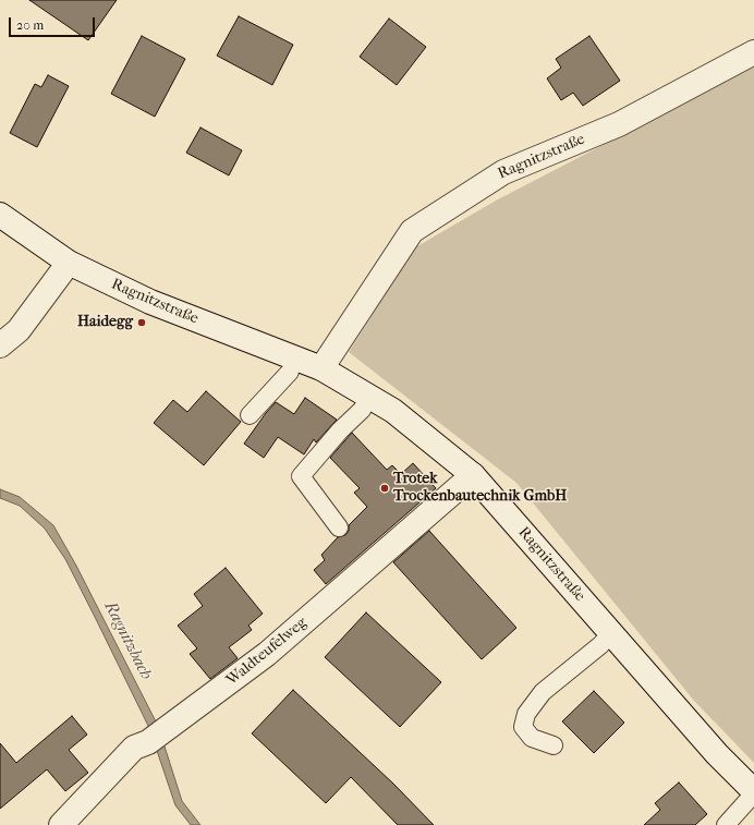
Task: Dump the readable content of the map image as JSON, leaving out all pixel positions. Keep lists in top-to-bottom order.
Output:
{
  "streets": {
    "street": ["Ragnitzstraße", "Waldteufelweg"]
  },
  "crossings": [
    ["Ragnitzstraße", "Waldteufelweg"]
  ],
  "water": ["Ragnitzbach"],
  "places": ["Haidegg", "Trotek Trockenbautechnik GmbH"],
  "scale_bar": "20 m"
}
